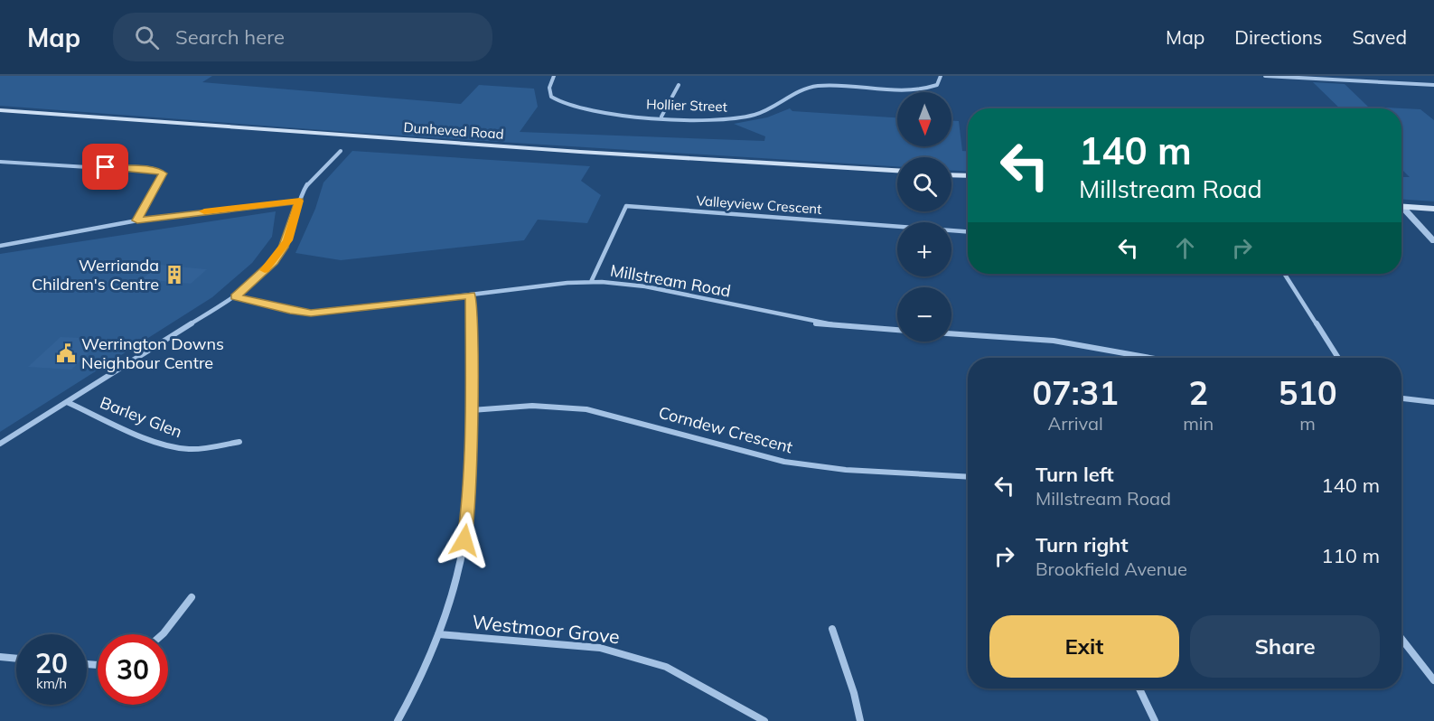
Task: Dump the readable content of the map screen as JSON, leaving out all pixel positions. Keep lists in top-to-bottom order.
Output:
{
  "streets": {
    "main road": ["Dunheved Road"],
    "street": [
      "Hollier Street",
      "Valleyview Crescent",
      "Millstream Road",
      "Barley Glen",
      "Corndew Crescent",
      "Westmoor Grove"
    ]
  },
  "crossings": [
    ["Valleyview Crescent", "Millstream Road"]
  ],
  "places": {
    "building": ["Werrianda Children's Centre"],
    "public building": ["Werrington Downs Neighbour Centre"]
  },
  "north": "bottom",
  "page": {
    "header": "Map",
    "search": "Search here",
    "nav": ["Map", "Directions", "Saved"],
    "map_buttons": ["+", "−"],
    "turn": ["140 m", "Millstream Road"],
    "eta": [
      "07:31",
      "Arrival",
      "2",
      "min",
      "510",
      "m"
    ],
    "list": [
      {
        "name": "Turn left",
        "note": "Millstream Road",
        "value": "140 m"
      },
      {
        "name": "Turn right",
        "note": "Brookfield Avenue",
        "value": "110 m"
      }
    ],
    "buttons": ["Exit", "Share"],
    "speed": "20 km/h",
    "limit": "30"
  }
}
